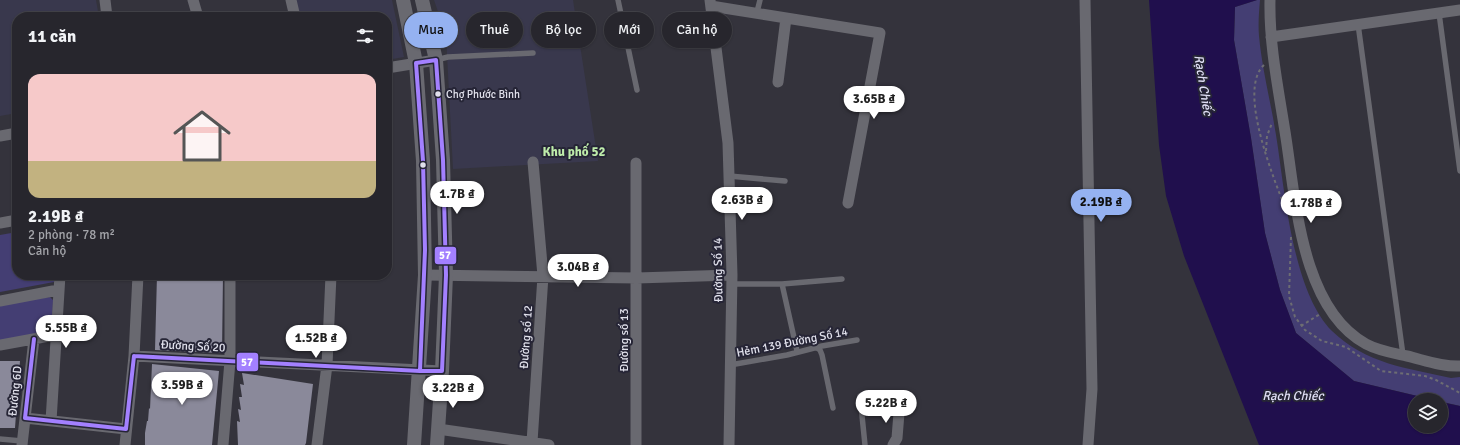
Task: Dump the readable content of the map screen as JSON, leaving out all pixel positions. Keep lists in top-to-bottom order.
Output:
{
  "streets": {
    "street": [
      "Đường Số 14",
      "Đường số 12",
      "Đường số 13",
      "Đường Số 20",
      "Đường 6D"
    ],
    "lane": ["Hẻm 139 Đường Số 14"]
  },
  "crossings": [
    ["Đường Số 14", "Hẻm 139 Đường Số 14"]
  ],
  "districts": ["Khu phố 52"],
  "water": ["Rạch Chiếc"],
  "places": ["Chợ Phước Bình"],
  "lines": ["transit line 57"],
  "page": {
    "chip": [
      "Mua",
      "Thuê",
      "Bộ lọc",
      "Mới",
      "Căn hộ"
    ],
    "heading": "11 căn",
    "list": [
      {
        "name": "2.19B ₫",
        "note": "2 phòng · 78 m² · Căn hộ"
      }
    ],
    "price": [
      "3.65B ₫",
      "1.7B ₫",
      "2.63B ₫",
      "2.19B ₫",
      "1.78B ₫",
      "3.04B ₫",
      "5.55B ₫",
      "1.52B ₫",
      "3.59B ₫",
      "3.22B ₫",
      "5.22B ₫"
    ]
  }
}
